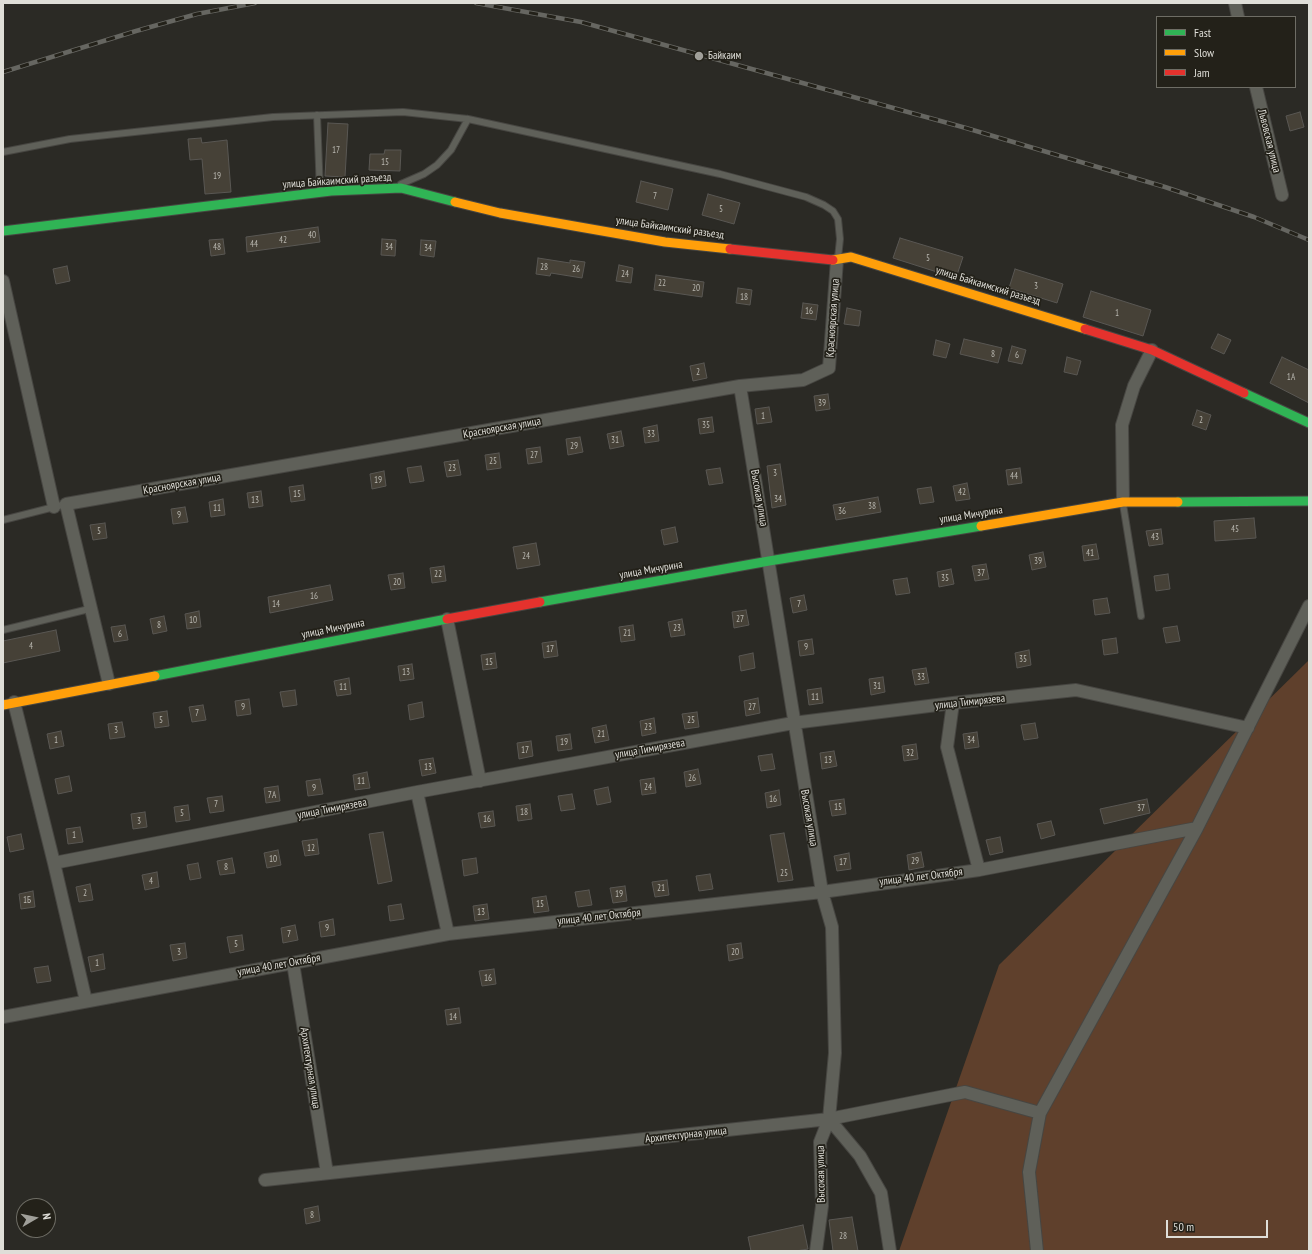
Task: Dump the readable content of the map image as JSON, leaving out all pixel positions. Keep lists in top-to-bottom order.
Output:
{
  "streets": {
    "street": [
      "Львовская улица",
      "улица Байкаимский разъезд",
      "Красноярская улица",
      "Высокая улица",
      "улица Мичурина",
      "улица Тимирязева",
      "улица 40 лет Октября",
      "Архитектурная улица"
    ]
  },
  "crossings": [
    ["улица Байкаимский разъезд", "Красноярская улица"],
    ["Красноярская улица", "Высокая улица"],
    ["Высокая улица", "улица Мичурина"],
    ["Высокая улица", "улица Тимирязева"],
    ["Высокая улица", "улица 40 лет Октября"],
    ["Высокая улица", "Архитектурная улица"],
    ["улица 40 лет Октября", "Архитектурная улица"]
  ],
  "places": ["Байкаим"],
  "house_numbers": [
    "17",
    "15",
    "19",
    "7",
    "5",
    "40",
    "42",
    "44",
    "48",
    "34",
    "34",
    "5",
    "28",
    "26",
    "24",
    "22",
    "3",
    "20",
    "18",
    "16",
    "1",
    "8",
    "6",
    "2",
    "1А",
    "39",
    "1",
    "2",
    "35",
    "33",
    "31",
    "29",
    "27",
    "25",
    "23",
    "3",
    "44",
    "19",
    "42",
    "15",
    "34",
    "13",
    "38",
    "11",
    "36",
    "9",
    "45",
    "5",
    "43",
    "41",
    "24",
    "39",
    "37",
    "22",
    "35",
    "20",
    "16",
    "14",
    "7",
    "27",
    "10",
    "8",
    "23",
    "21",
    "6",
    "4",
    "9",
    "17",
    "35",
    "15",
    "13",
    "33",
    "31",
    "11",
    "11",
    "9",
    "27",
    "7",
    "5",
    "25",
    "23",
    "3",
    "21",
    "1",
    "34",
    "19",
    "17",
    "32",
    "13",
    "13",
    "26",
    "11",
    "24",
    "9",
    "7А",
    "16",
    "7",
    "15",
    "37",
    "18",
    "5",
    "16",
    "3",
    "1",
    "12",
    "10",
    "29",
    "17",
    "8",
    "25",
    "4",
    "21",
    "2",
    "19",
    "1Б",
    "15",
    "13",
    "9",
    "7",
    "5",
    "3",
    "20",
    "1",
    "16",
    "14",
    "8",
    "28"
  ],
  "legend": ["Fast", "Slow", "Jam"],
  "scale_bar": "50 m",
  "north": "right"
}
